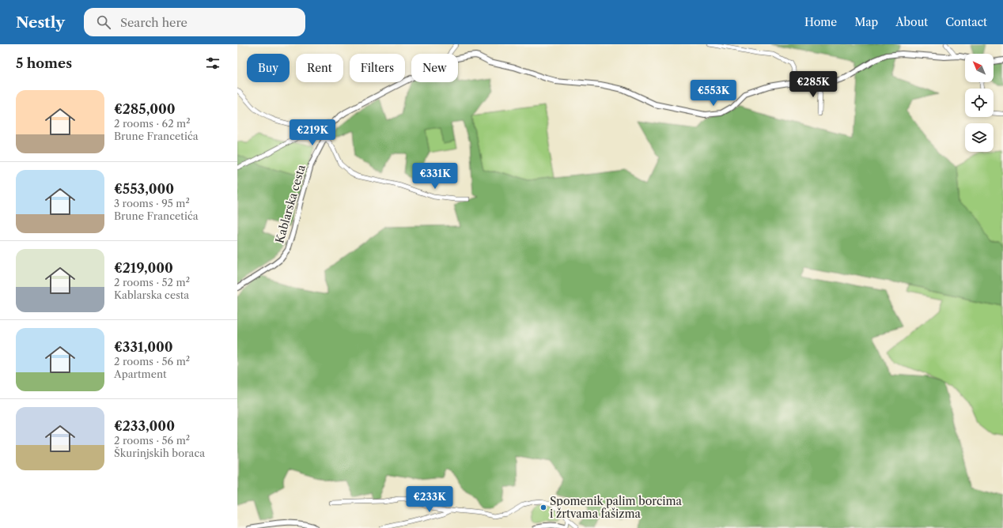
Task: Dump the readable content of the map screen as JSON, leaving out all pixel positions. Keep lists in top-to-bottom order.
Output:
{
  "streets": {
    "street": ["Kablarska cesta"]
  },
  "places": ["Spomenik palim borcima i žrtvama fašizma"],
  "north": "top left",
  "page": {
    "header": "Nestly",
    "search": "Search here",
    "nav": [
      "Home",
      "Map",
      "About",
      "Contact"
    ],
    "heading": "5 homes",
    "chip": [
      "Buy",
      "Rent",
      "Filters",
      "New"
    ],
    "price": [
      "€285K",
      "€553K",
      "€219K",
      "€331K",
      "€233K"
    ],
    "list": [
      {
        "name": "€285,000",
        "note": "2 rooms · 62 m² · Brune Francetića"
      },
      {
        "name": "€553,000",
        "note": "3 rooms · 95 m² · Brune Francetića"
      },
      {
        "name": "€219,000",
        "note": "2 rooms · 52 m² · Kablarska cesta"
      },
      {
        "name": "€331,000",
        "note": "2 rooms · 56 m² · Apartment"
      },
      {
        "name": "€233,000",
        "note": "2 rooms · 56 m² · Škurinjskih boraca"
      }
    ]
  }
}
